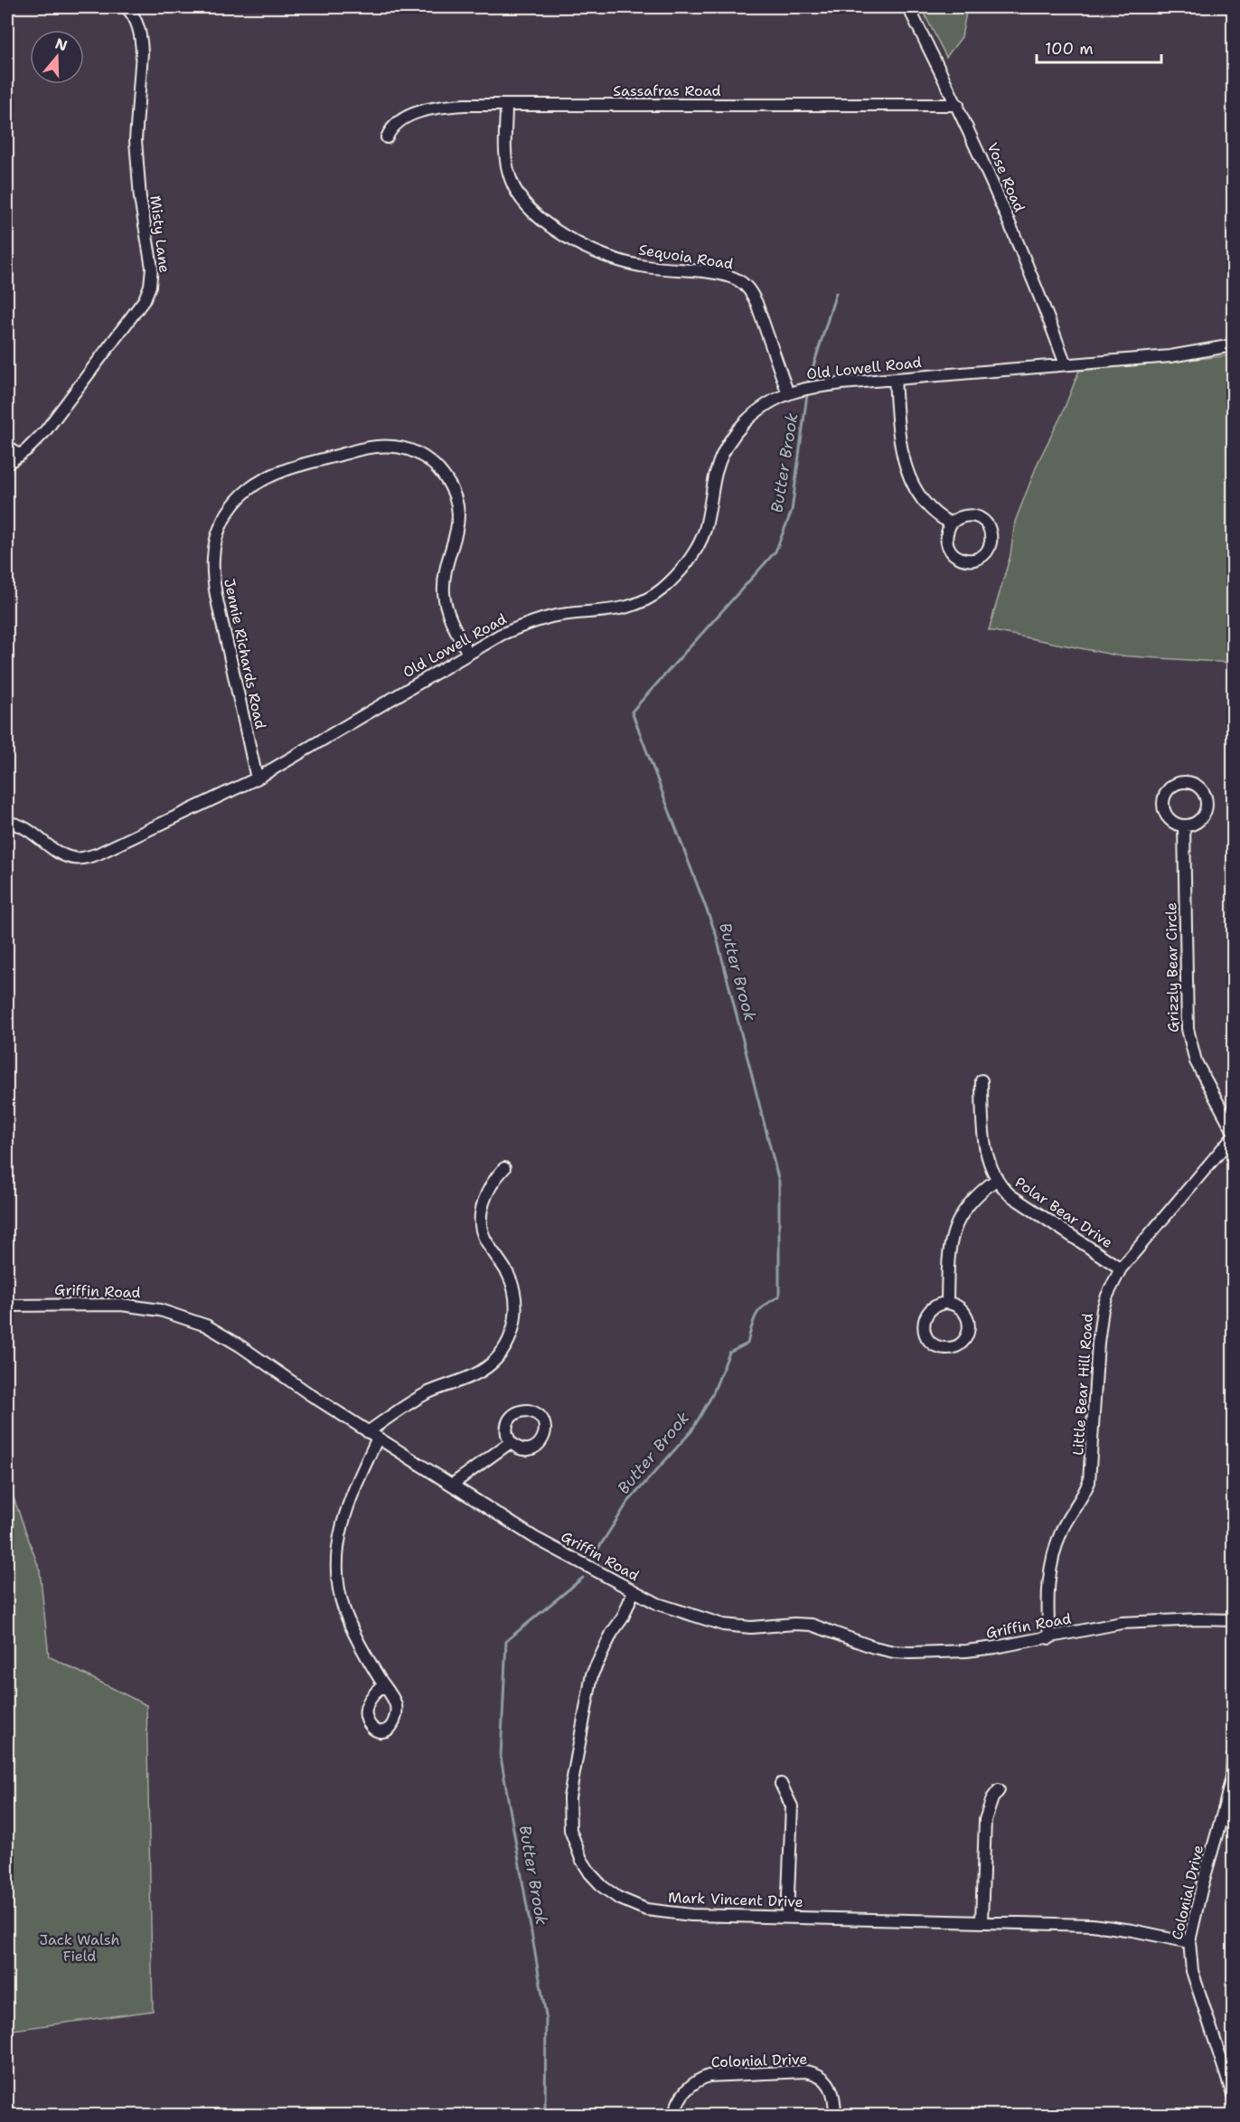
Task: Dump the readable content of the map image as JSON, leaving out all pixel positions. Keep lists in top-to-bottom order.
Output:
{
  "streets": {
    "street": [
      "Sassafras Road",
      "Vose Road",
      "Misty Lane",
      "Sequoia Road",
      "Old Lowell Road",
      "Jennie Richards Road",
      "Grizzly Bear Circle",
      "Polar Bear Drive",
      "Griffin Road",
      "Little Bear Hill Road",
      "Colonial Drive",
      "Mark Vincent Drive"
    ]
  },
  "crossings": [
    ["Sassafras Road", "Vose Road"],
    ["Sassafras Road", "Sequoia Road"],
    ["Vose Road", "Old Lowell Road"],
    ["Sequoia Road", "Old Lowell Road"],
    ["Old Lowell Road", "Jennie Richards Road"],
    ["Polar Bear Drive", "Little Bear Hill Road"],
    ["Griffin Road", "Little Bear Hill Road"],
    ["Griffin Road", "Mark Vincent Drive"],
    ["Colonial Drive", "Mark Vincent Drive"]
  ],
  "water": ["Butter Brook"],
  "parks": ["Jack Walsh Field"],
  "scale_bar": "100 m",
  "north": "top"
}
